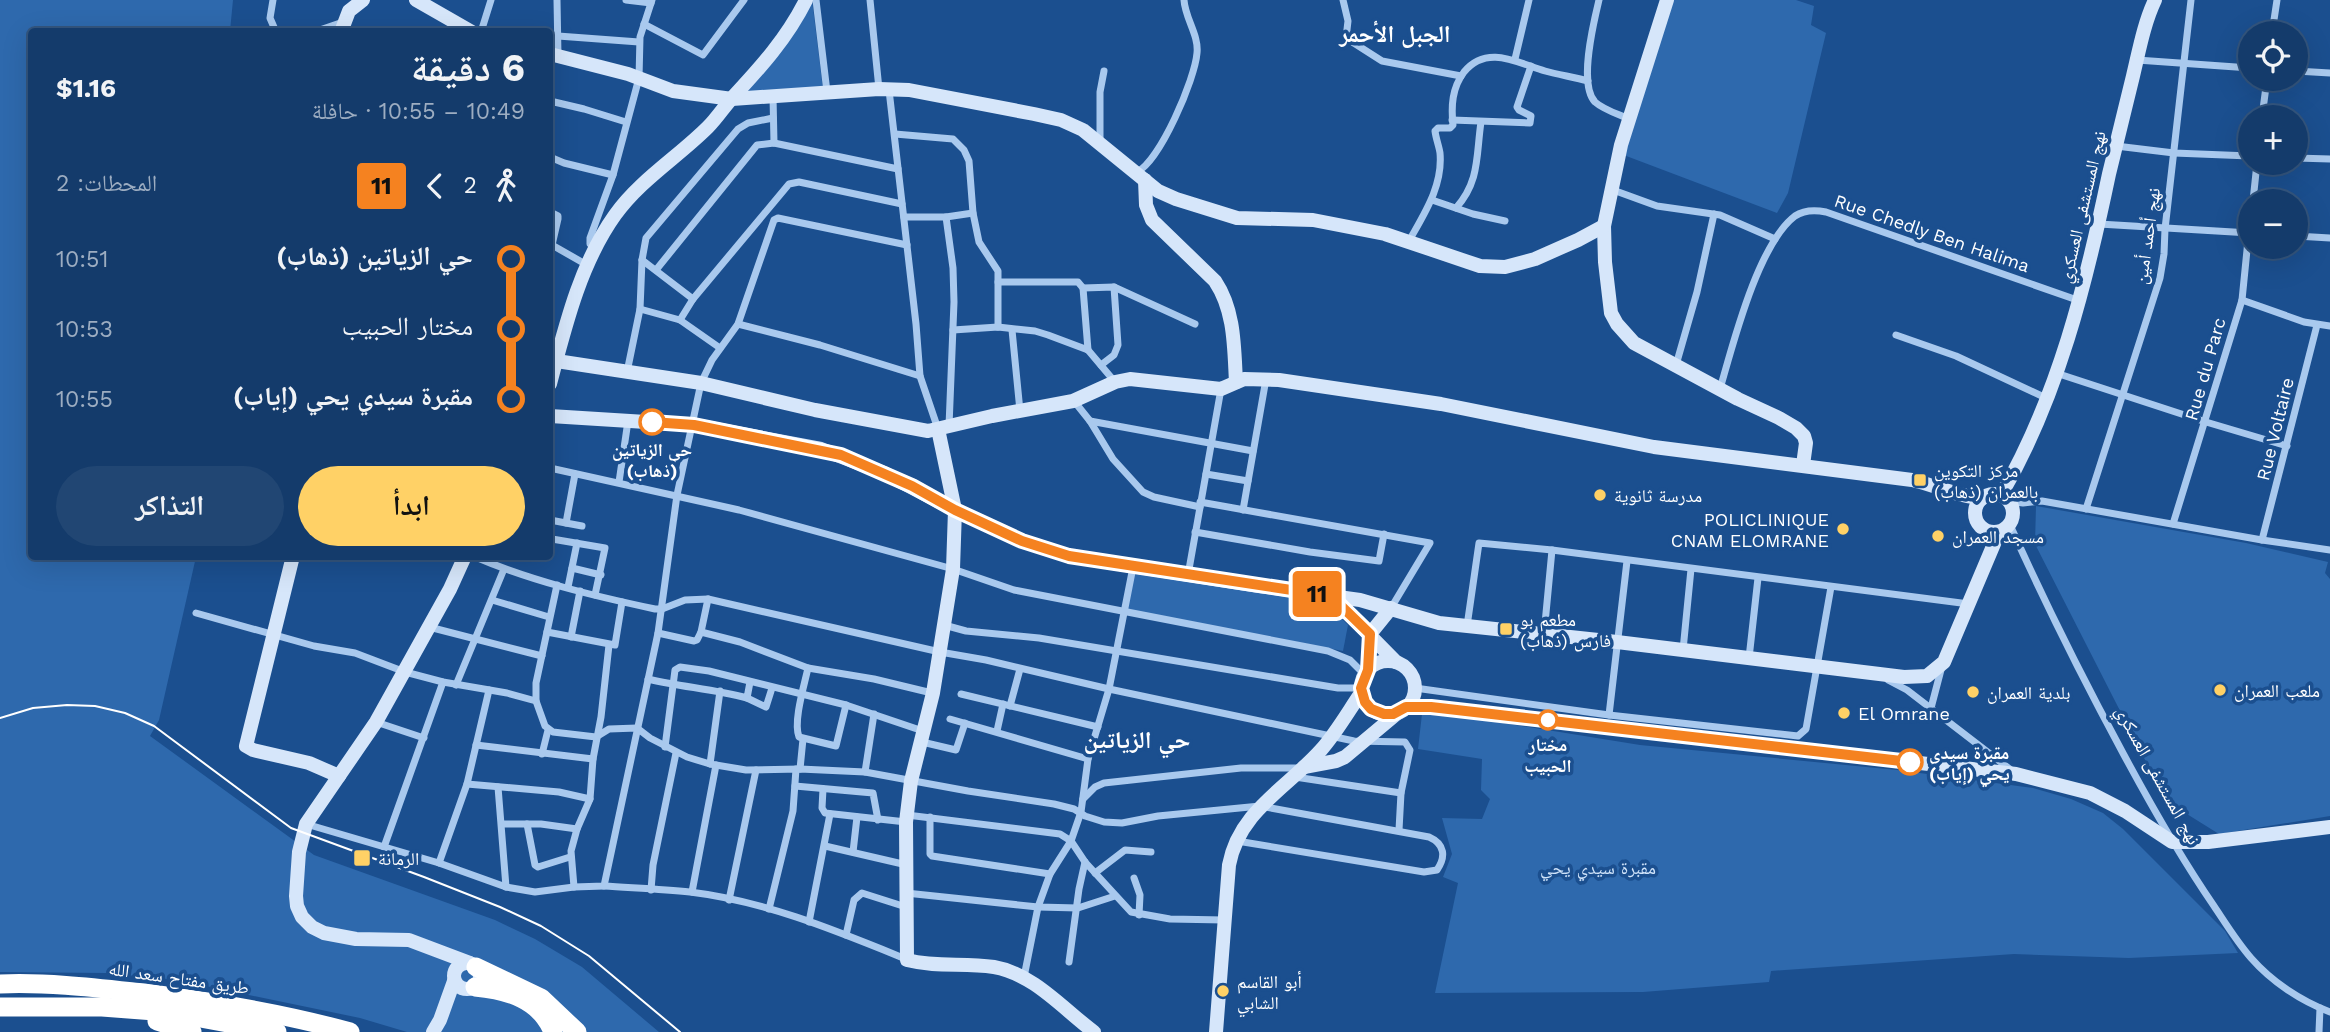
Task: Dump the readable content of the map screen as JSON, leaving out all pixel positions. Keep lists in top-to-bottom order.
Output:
{
  "streets": {
    "highway": ["طريق مفتاح سعد الله"],
    "street": [
      "نهج المستشفى العسكري",
      "Rue Chedly Ben Halima",
      "نهج أحمد أمين",
      "Rue du Parc",
      "Rue Voltaire"
    ]
  },
  "crossings": [
    ["نهج المستشفى العسكري", "Rue Chedly Ben Halima"]
  ],
  "districts": ["الجبل الأحمر", "حي الزياتين"],
  "parks": ["مقبرة سيدي يحي"],
  "places": {
    "other": [
      "حي الزياتين (ذهاب)",
      "مدرسة ثانوية",
      "POLICLINIQUE CNAM ELOMRANE",
      "مسجد العمران",
      "ملعب العمران",
      "بلدية العمران",
      "El Omrane",
      "مختار الحبيب",
      "مقبرة سيدي يحي (إياب)",
      "أبو القاسم الشابي"
    ],
    "transit": ["مركز التكوين بالعمران (ذهاب)", "مطعم بو فارس (ذهاب)", "الرمانة"]
  },
  "lines": ["bus line 11"],
  "page": {
    "on_map": "11",
    "map_buttons": ["+", "−"],
    "heading": ["6 دقيقة", "10:49 – 10:55 · حافلة", "$1.16"],
    "legs": ["2", "11", "المحطات: 2"],
    "list": [
      {
        "name": "حي الزياتين (ذهاب)",
        "value": "10:51"
      },
      {
        "name": "مختار الحبيب",
        "value": "10:53"
      },
      {
        "name": "مقبرة سيدي يحي (إياب)",
        "value": "10:55"
      }
    ],
    "buttons": ["ابدأ", "التذاكر"]
  }
}
